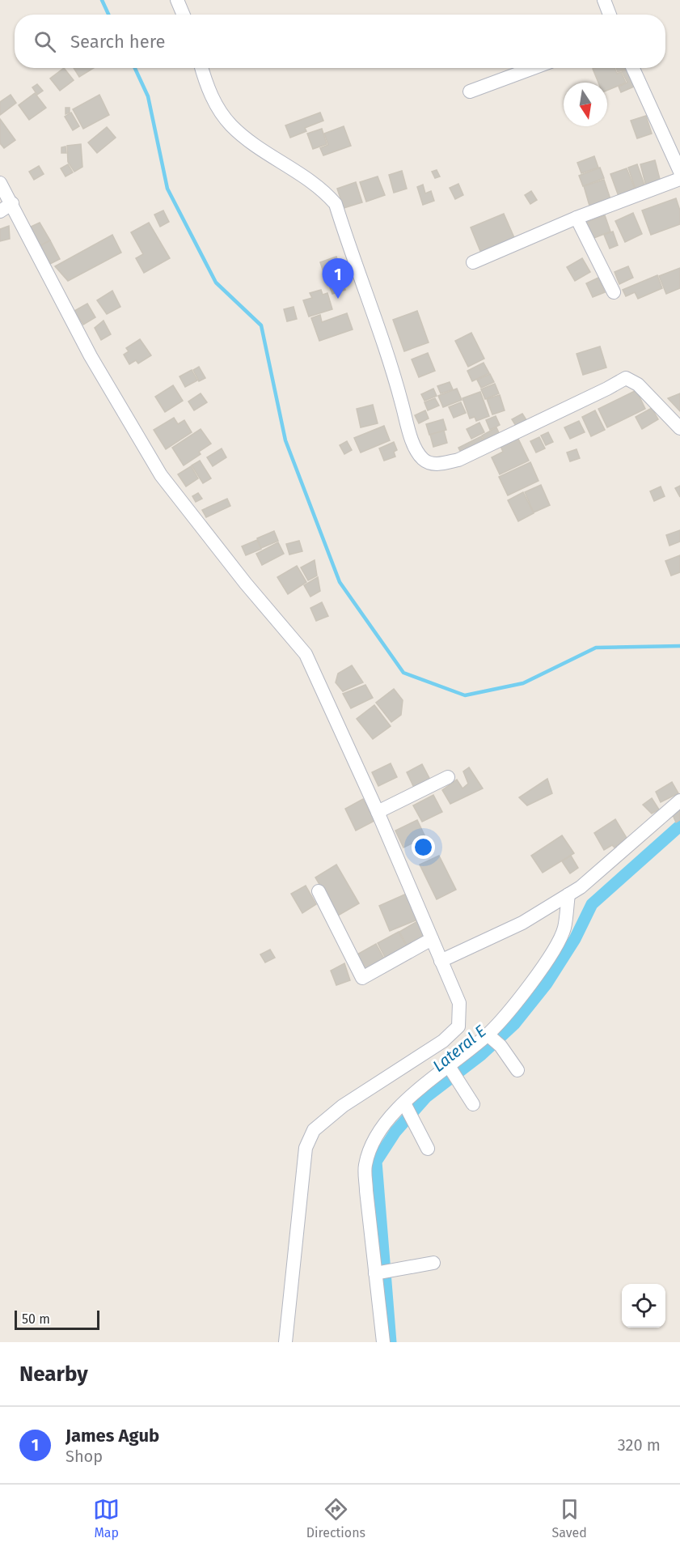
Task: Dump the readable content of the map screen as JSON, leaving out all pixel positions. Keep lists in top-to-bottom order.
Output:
{
  "water": ["Lateral E"],
  "scale_bar": "50 m",
  "north": "bottom",
  "page": {
    "search": "Search here",
    "pins": "1",
    "scale": "50 m",
    "heading": "Nearby",
    "list": [
      {
        "mark": "1",
        "name": "James Agub",
        "note": "Shop",
        "value": "320 m"
      }
    ],
    "nav": ["Map", "Directions", "Saved"]
  }
}
